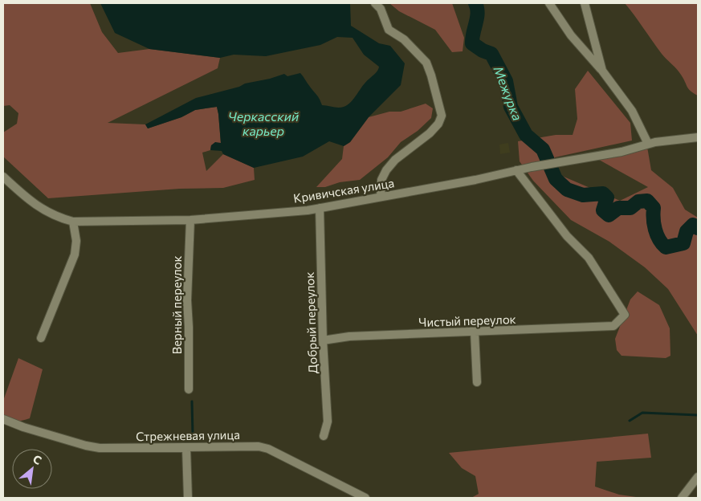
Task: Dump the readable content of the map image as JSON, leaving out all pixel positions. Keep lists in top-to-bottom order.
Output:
{
  "streets": {
    "street": [
      "Кривичская улица",
      "Верный переулок",
      "Чистый переулок",
      "Добрый переулок",
      "Стрежневая улица"
    ]
  },
  "crossings": [
    ["Кривичская улица", "Верный переулок"],
    ["Кривичская улица", "Чистый переулок"],
    ["Кривичская улица", "Добрый переулок"],
    ["Чистый переулок", "Добрый переулок"]
  ],
  "water": ["Межурка", "Черкасский карьер"],
  "north": "top right"
}
